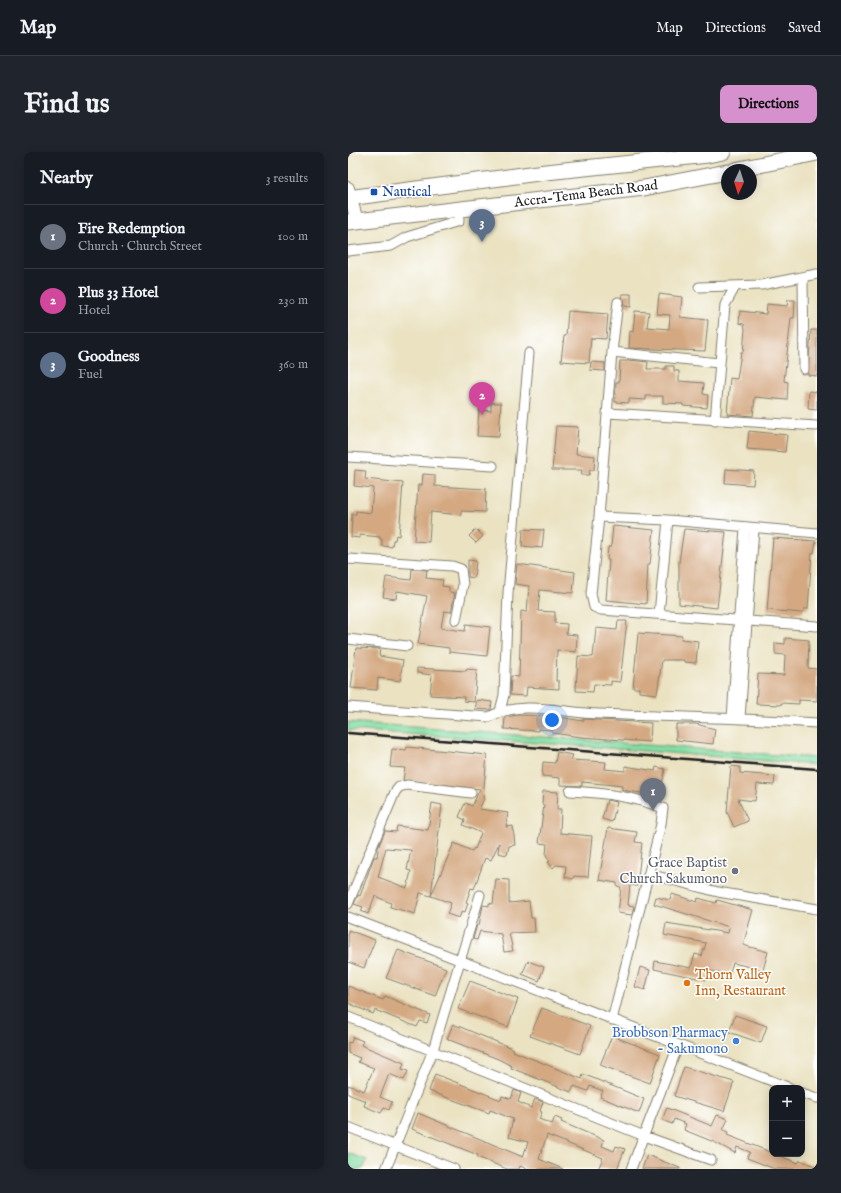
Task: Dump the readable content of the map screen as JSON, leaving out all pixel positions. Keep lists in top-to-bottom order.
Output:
{
  "streets": {
    "main road": ["Accra-Tema Beach Road"]
  },
  "places": {
    "transit": ["Nautical"],
    "other": ["Grace Baptist Church Sakumono", "Thorn Valley Inn, Restaurant", "Brobbson Pharmacy - Sakumono"]
  },
  "north": "bottom",
  "page": {
    "header": "Map",
    "nav": ["Map", "Directions", "Saved"],
    "buttons": "Directions",
    "title": "Find us",
    "heading": ["Nearby", "3 results"],
    "list": [
      {
        "mark": "1",
        "name": "Fire Redemption",
        "note": "Church · Church Street",
        "value": "100 m"
      },
      {
        "mark": "2",
        "name": "Plus 33 Hotel",
        "note": "Hotel",
        "value": "230 m"
      },
      {
        "mark": "3",
        "name": "Goodness",
        "note": "Fuel",
        "value": "360 m"
      }
    ],
    "pins": ["3", "2", "1"],
    "map_buttons": ["+", "−"]
  }
}
